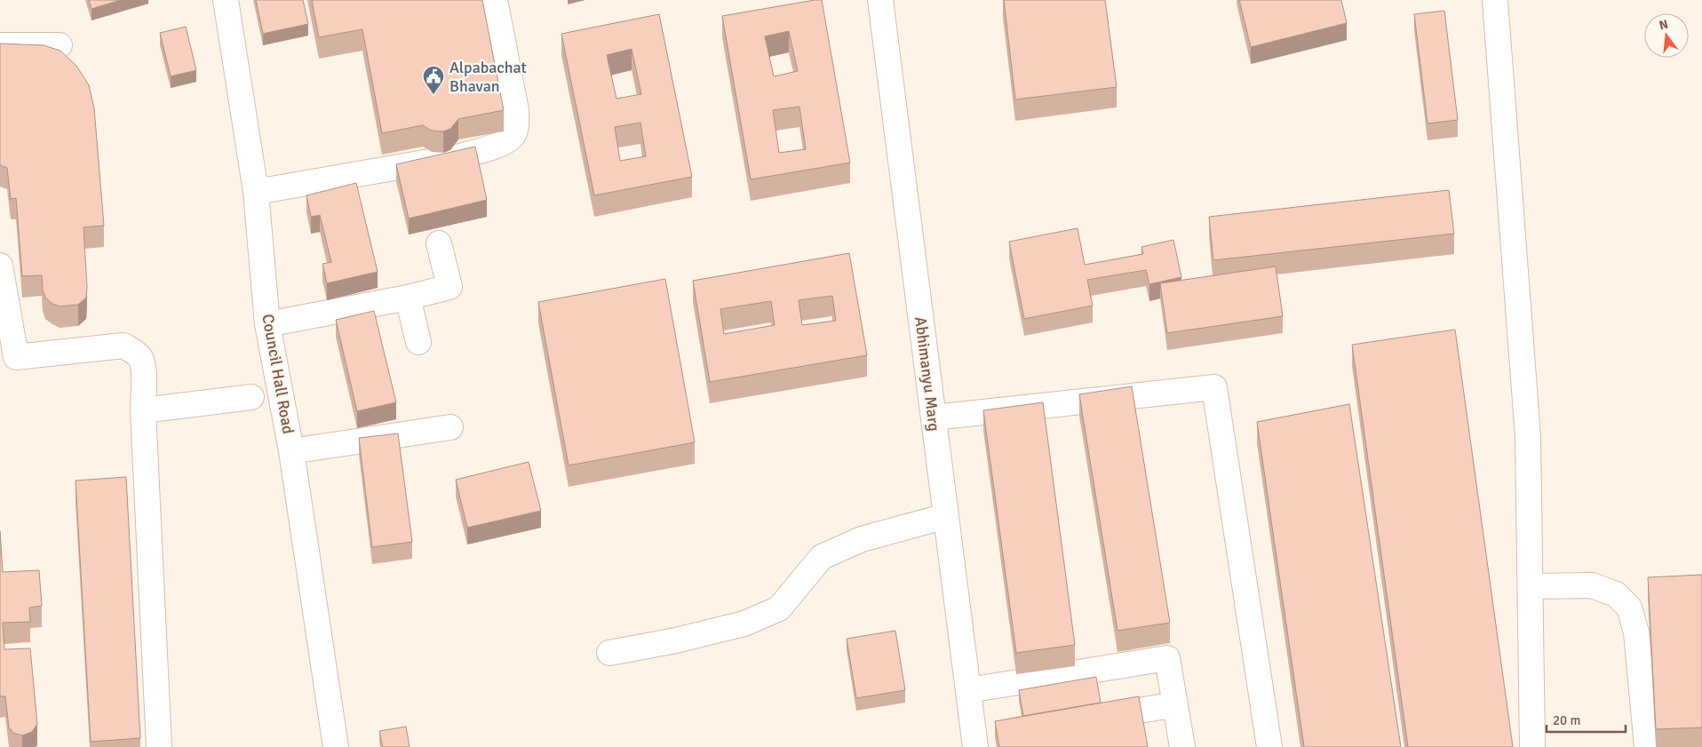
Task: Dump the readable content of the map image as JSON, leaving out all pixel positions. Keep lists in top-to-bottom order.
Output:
{
  "streets": {
    "street": ["Council Hall Road", "Abhimanyu Marg"]
  },
  "places": {
    "public building": ["Alpabachat Bhavan"]
  },
  "scale_bar": "20 m",
  "north": "top"
}
